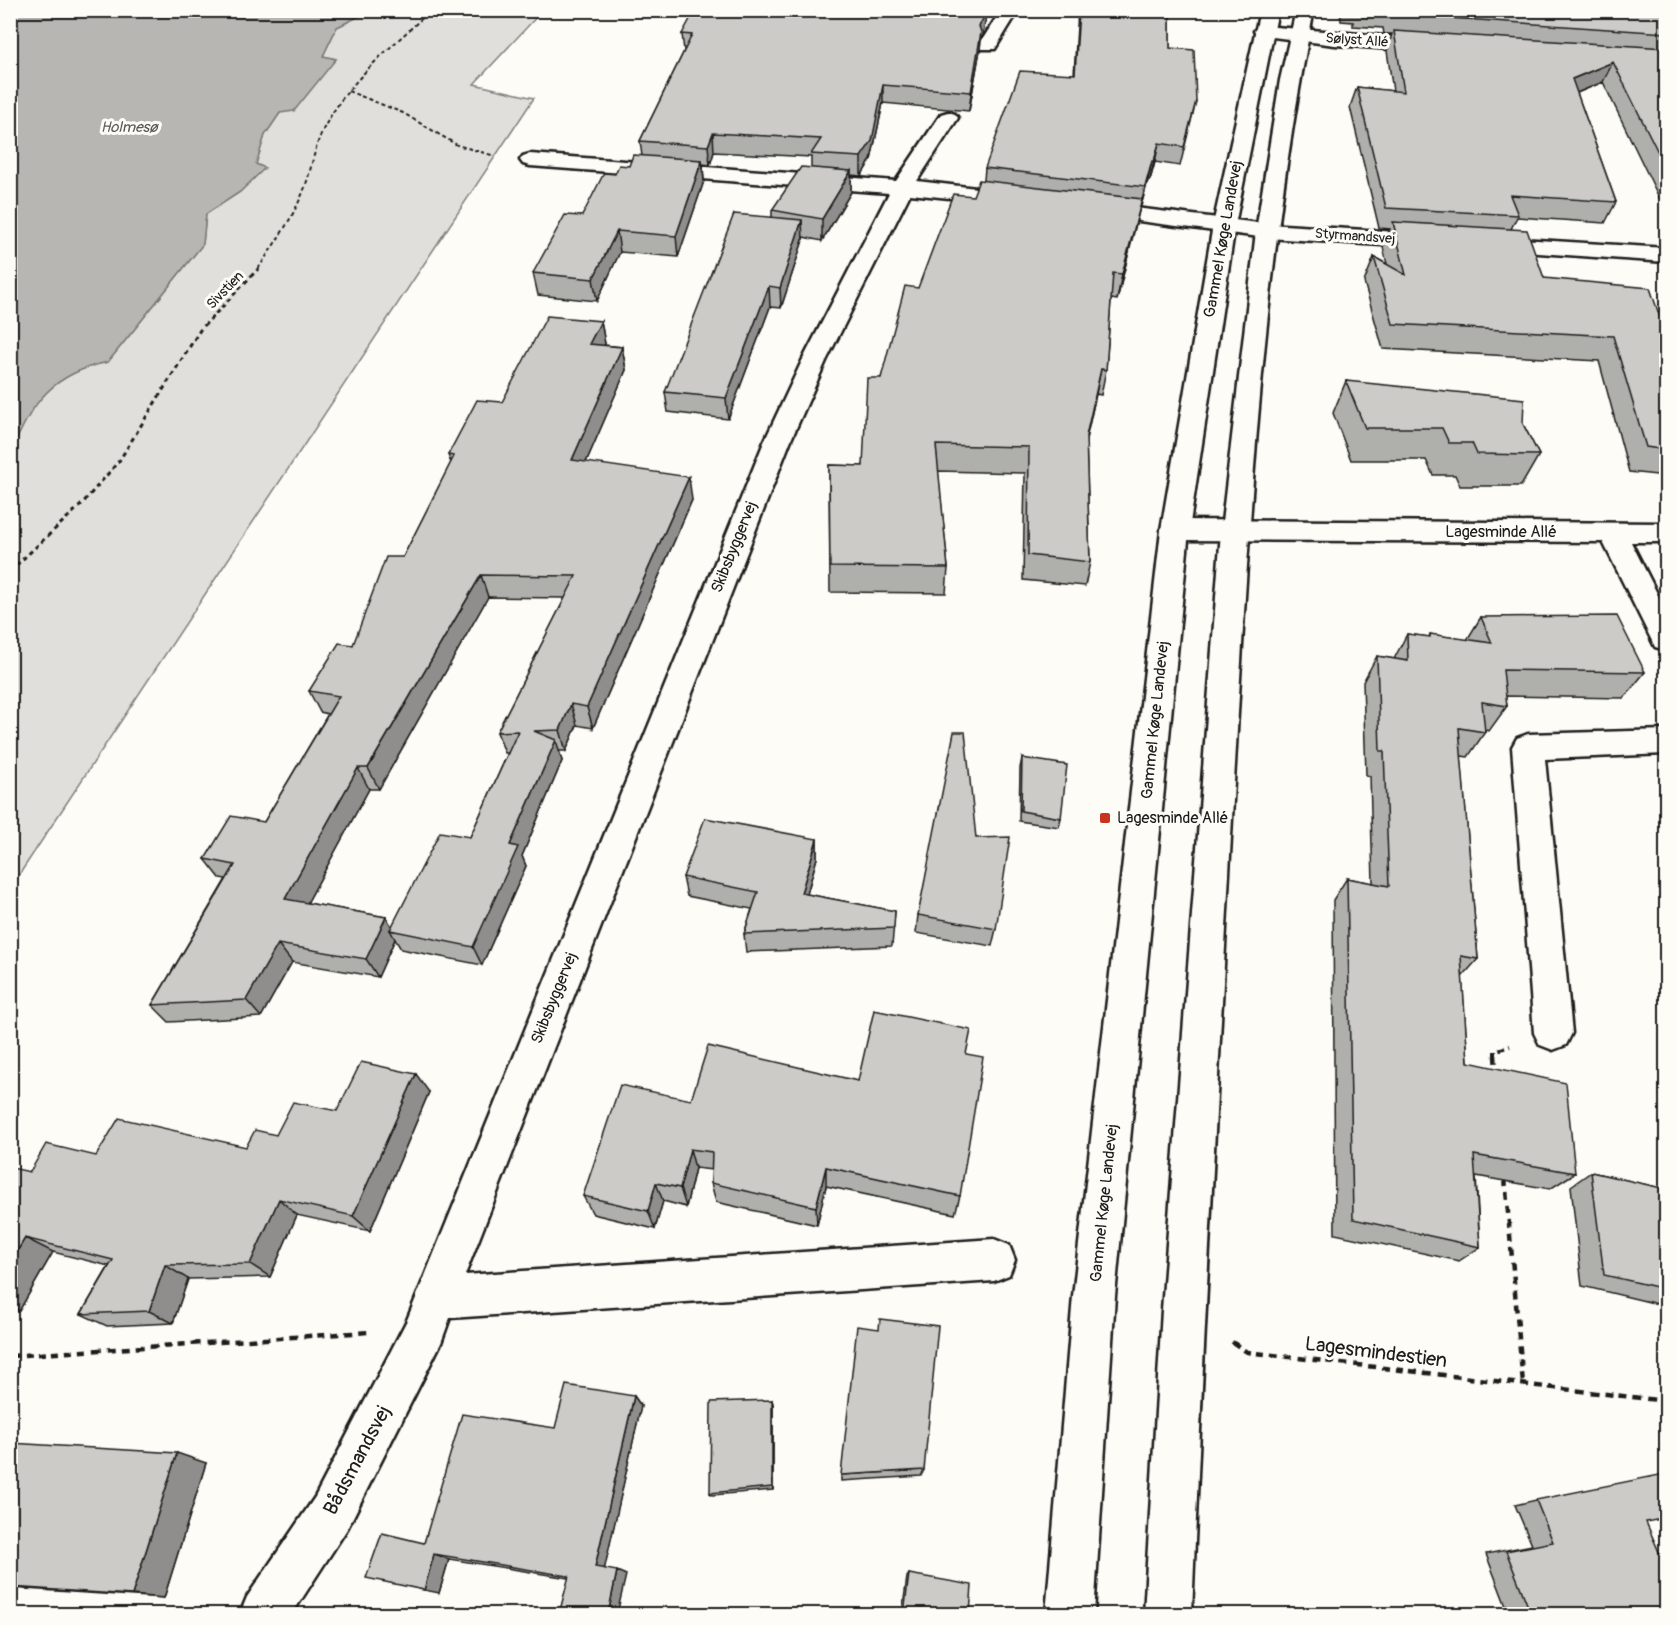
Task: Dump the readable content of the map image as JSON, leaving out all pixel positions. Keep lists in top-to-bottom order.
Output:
{
  "streets": {
    "street": [
      "Sølyst Allé",
      "Styrmandsvej",
      "Gammel Køge Landevej",
      "Lagesminde Allé",
      "Skibsbyggervej",
      "Bådsmandsvej"
    ],
    "path": ["Sivstien", "Lagesmindestien"]
  },
  "crossings": [
    ["Sølyst Allé", "Gammel Køge Landevej"],
    ["Styrmandsvej", "Gammel Køge Landevej"],
    ["Gammel Køge Landevej", "Lagesminde Allé"],
    ["Skibsbyggervej", "Bådsmandsvej"]
  ],
  "water": ["Holmesø"],
  "places": {
    "transit": ["Lagesminde Allé"]
  }
}
